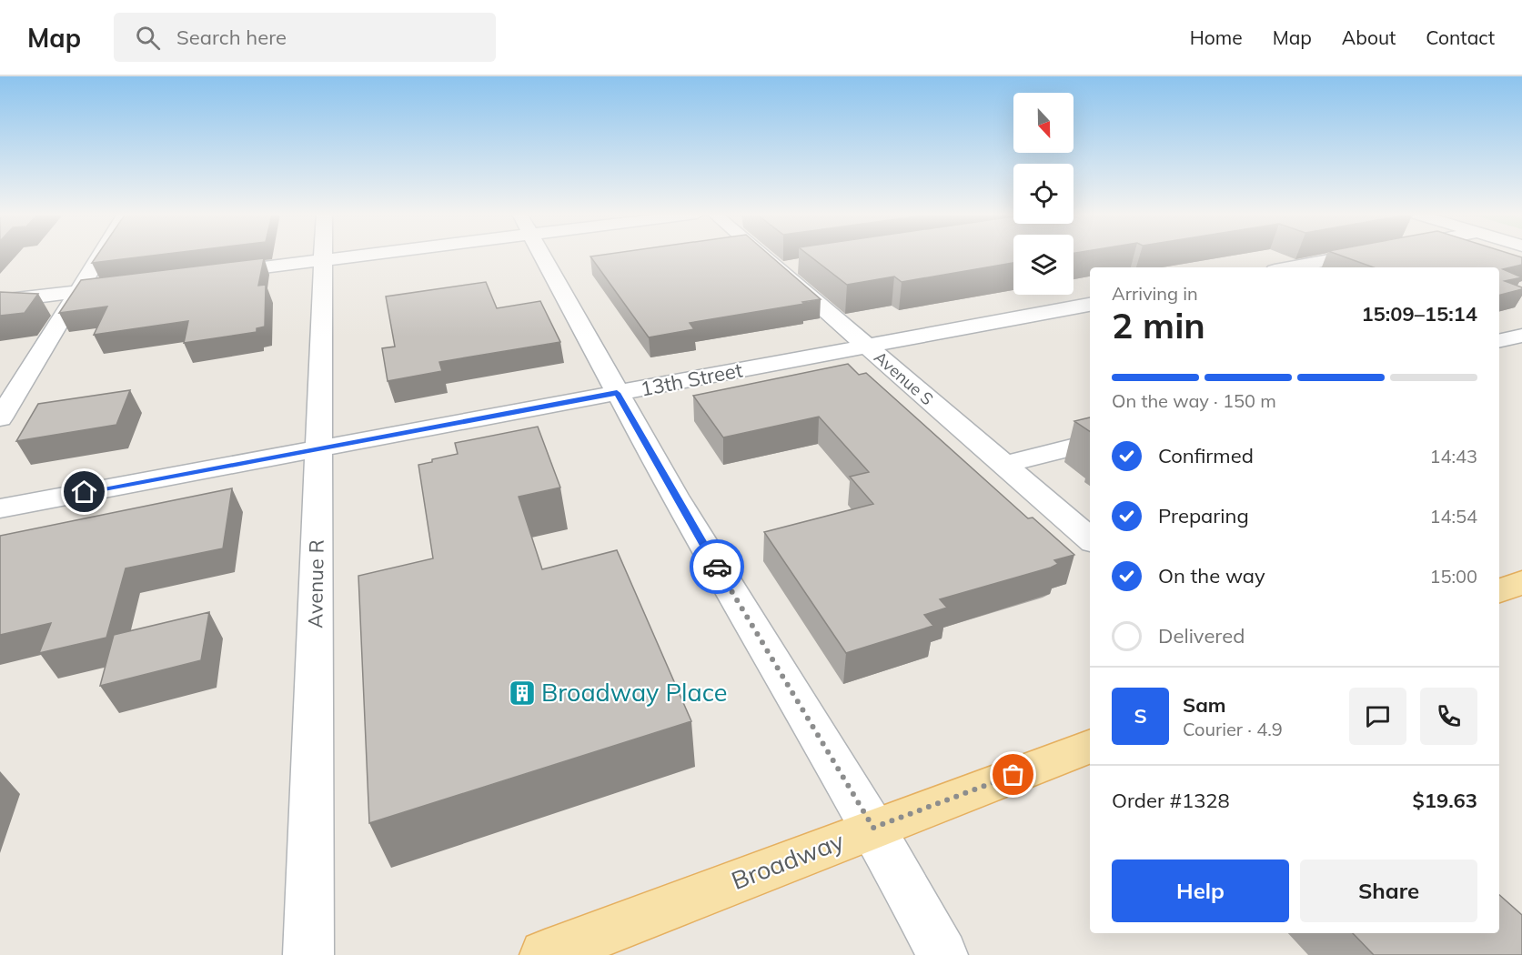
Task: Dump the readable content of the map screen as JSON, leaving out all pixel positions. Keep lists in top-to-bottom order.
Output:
{
  "streets": {
    "main road": ["Broadway"],
    "street": ["Avenue S", "13th Street", "Avenue R"]
  },
  "crossings": [
    ["Avenue S", "13th Street"],
    ["13th Street", "Avenue R"]
  ],
  "places": {
    "building": ["Broadway Place"]
  },
  "north": "bottom",
  "page": {
    "header": "Map",
    "search": "Search here",
    "nav": [
      "Home",
      "Map",
      "About",
      "Contact"
    ],
    "heading": ["2 min", "Arriving in", "15:09–15:14"],
    "panel": [
      "Sam",
      "Courier · 4.9",
      "Order #1328",
      "$19.63"
    ],
    "bar": "On the way · 150 m",
    "list": [
      ["Confirmed", "14:43"],
      ["Preparing", "14:54"],
      ["On the way", "15:00"],
      "Delivered"
    ],
    "round": "S",
    "buttons": ["Help", "Share"]
  }
}
